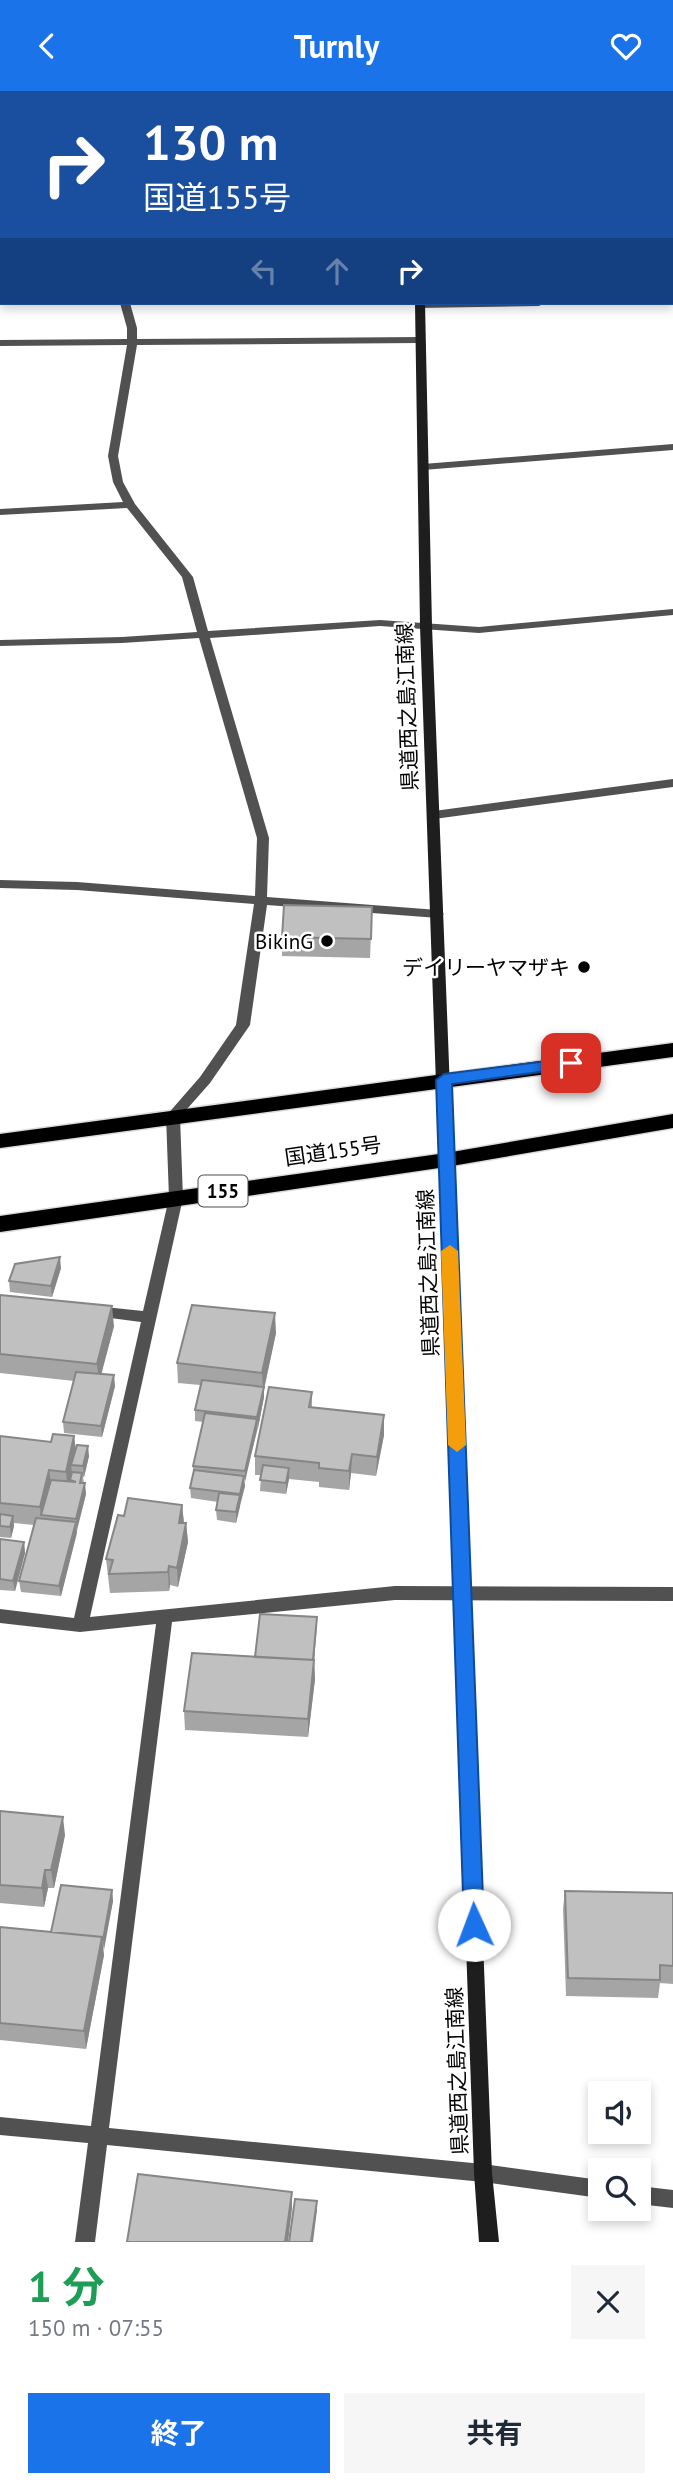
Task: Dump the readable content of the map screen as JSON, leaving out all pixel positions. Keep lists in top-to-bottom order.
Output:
{
  "streets": {
    "highway": ["国道155号", "155"],
    "main road": ["県道西之島江南線"]
  },
  "crossings": [
    ["県道西之島江南線", "国道155号"]
  ],
  "places": ["BikinG", "デイリーヤマザキ"],
  "page": {
    "header": "Turnly",
    "turn": ["130 m", "国道155号"],
    "heading": ["1 分", "150 m · 07:55"],
    "buttons": ["終了", "共有"]
  }
}
